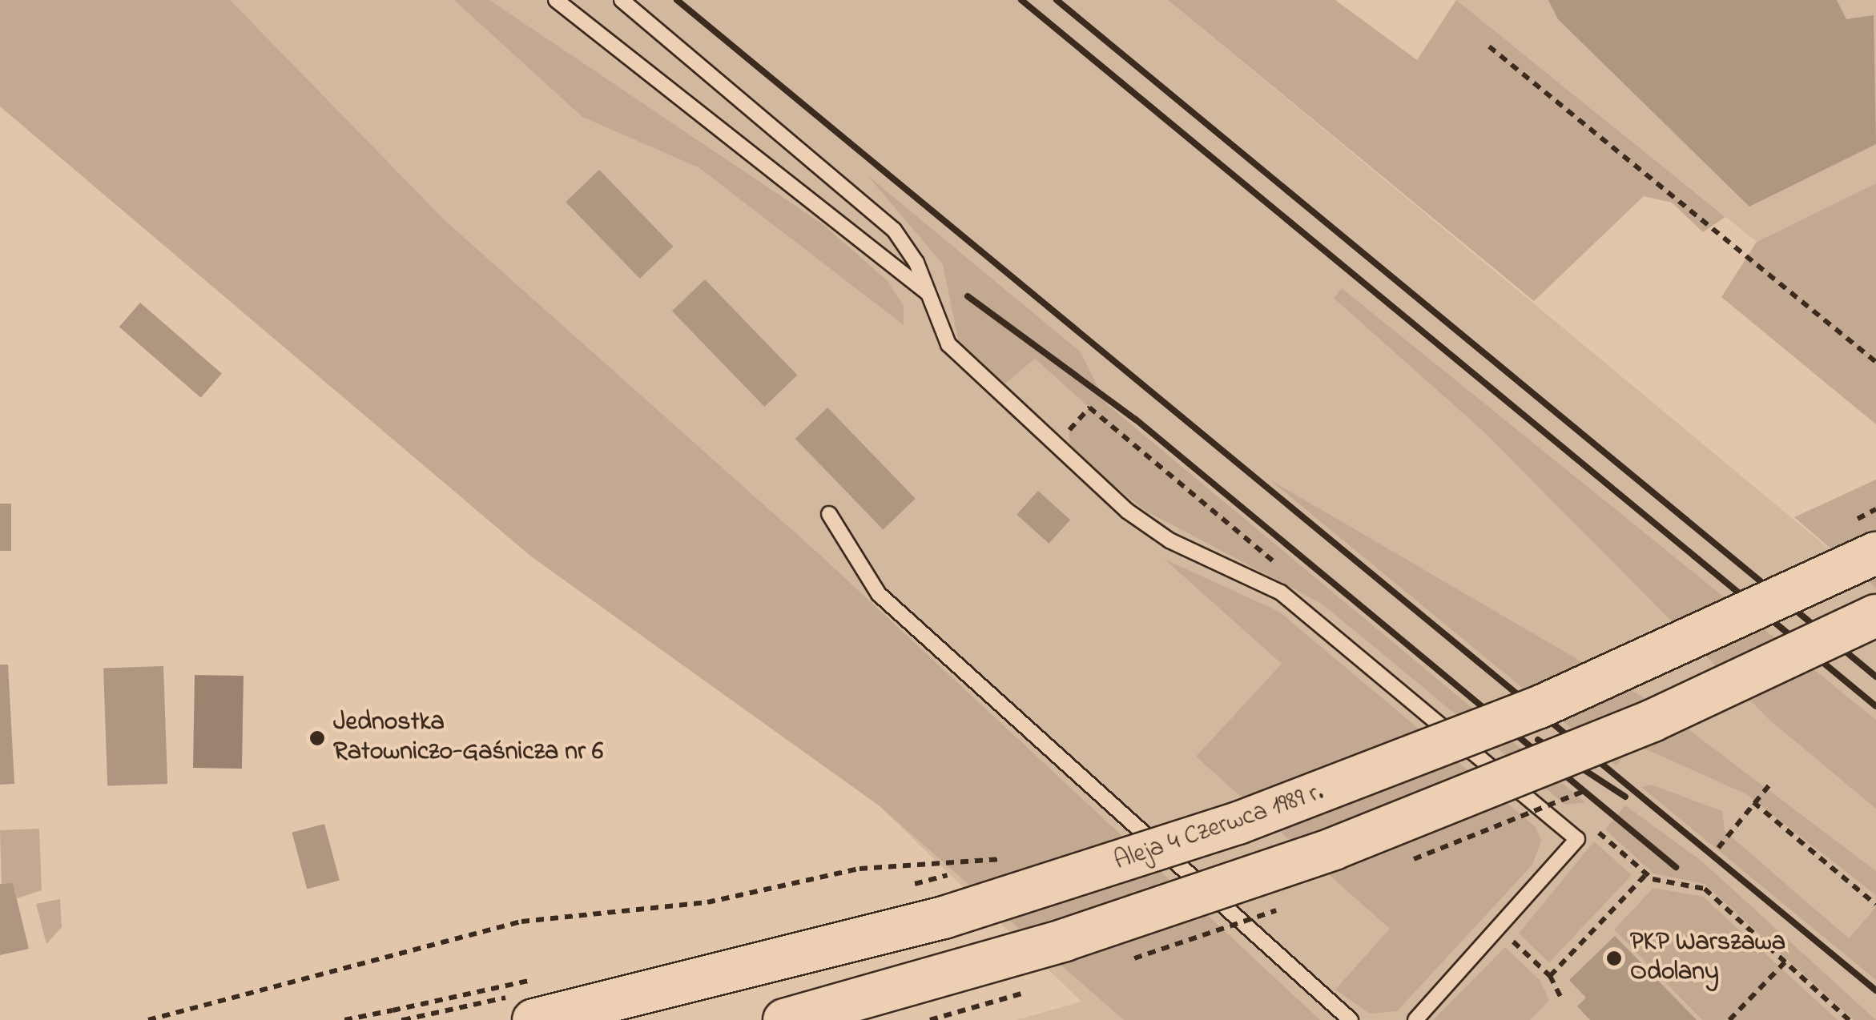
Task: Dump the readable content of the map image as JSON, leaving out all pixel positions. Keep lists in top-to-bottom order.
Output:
{
  "streets": {
    "main road": ["Aleja 4 Czerwca 1989 r."]
  },
  "places": ["Jednostka Ratowniczo-Gaśnicza nr 6", "PKP Warszawa Odolany"]
}
